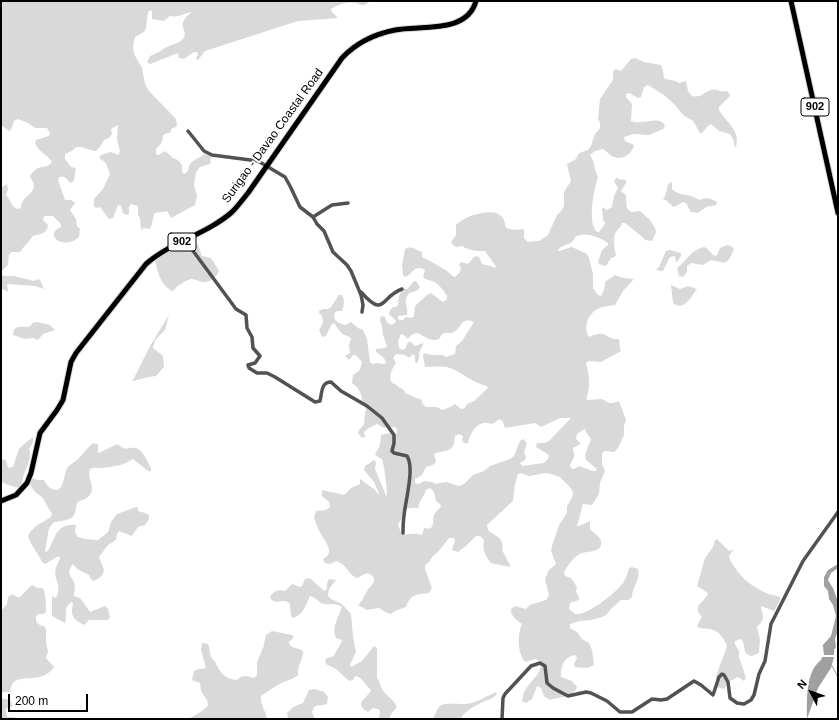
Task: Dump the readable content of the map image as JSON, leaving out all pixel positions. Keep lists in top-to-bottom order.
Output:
{
  "streets": {
    "highway": ["902", "Surigao - Davao Coastal Road"]
  },
  "scale_bar": "200 m",
  "north": "top left"
}
